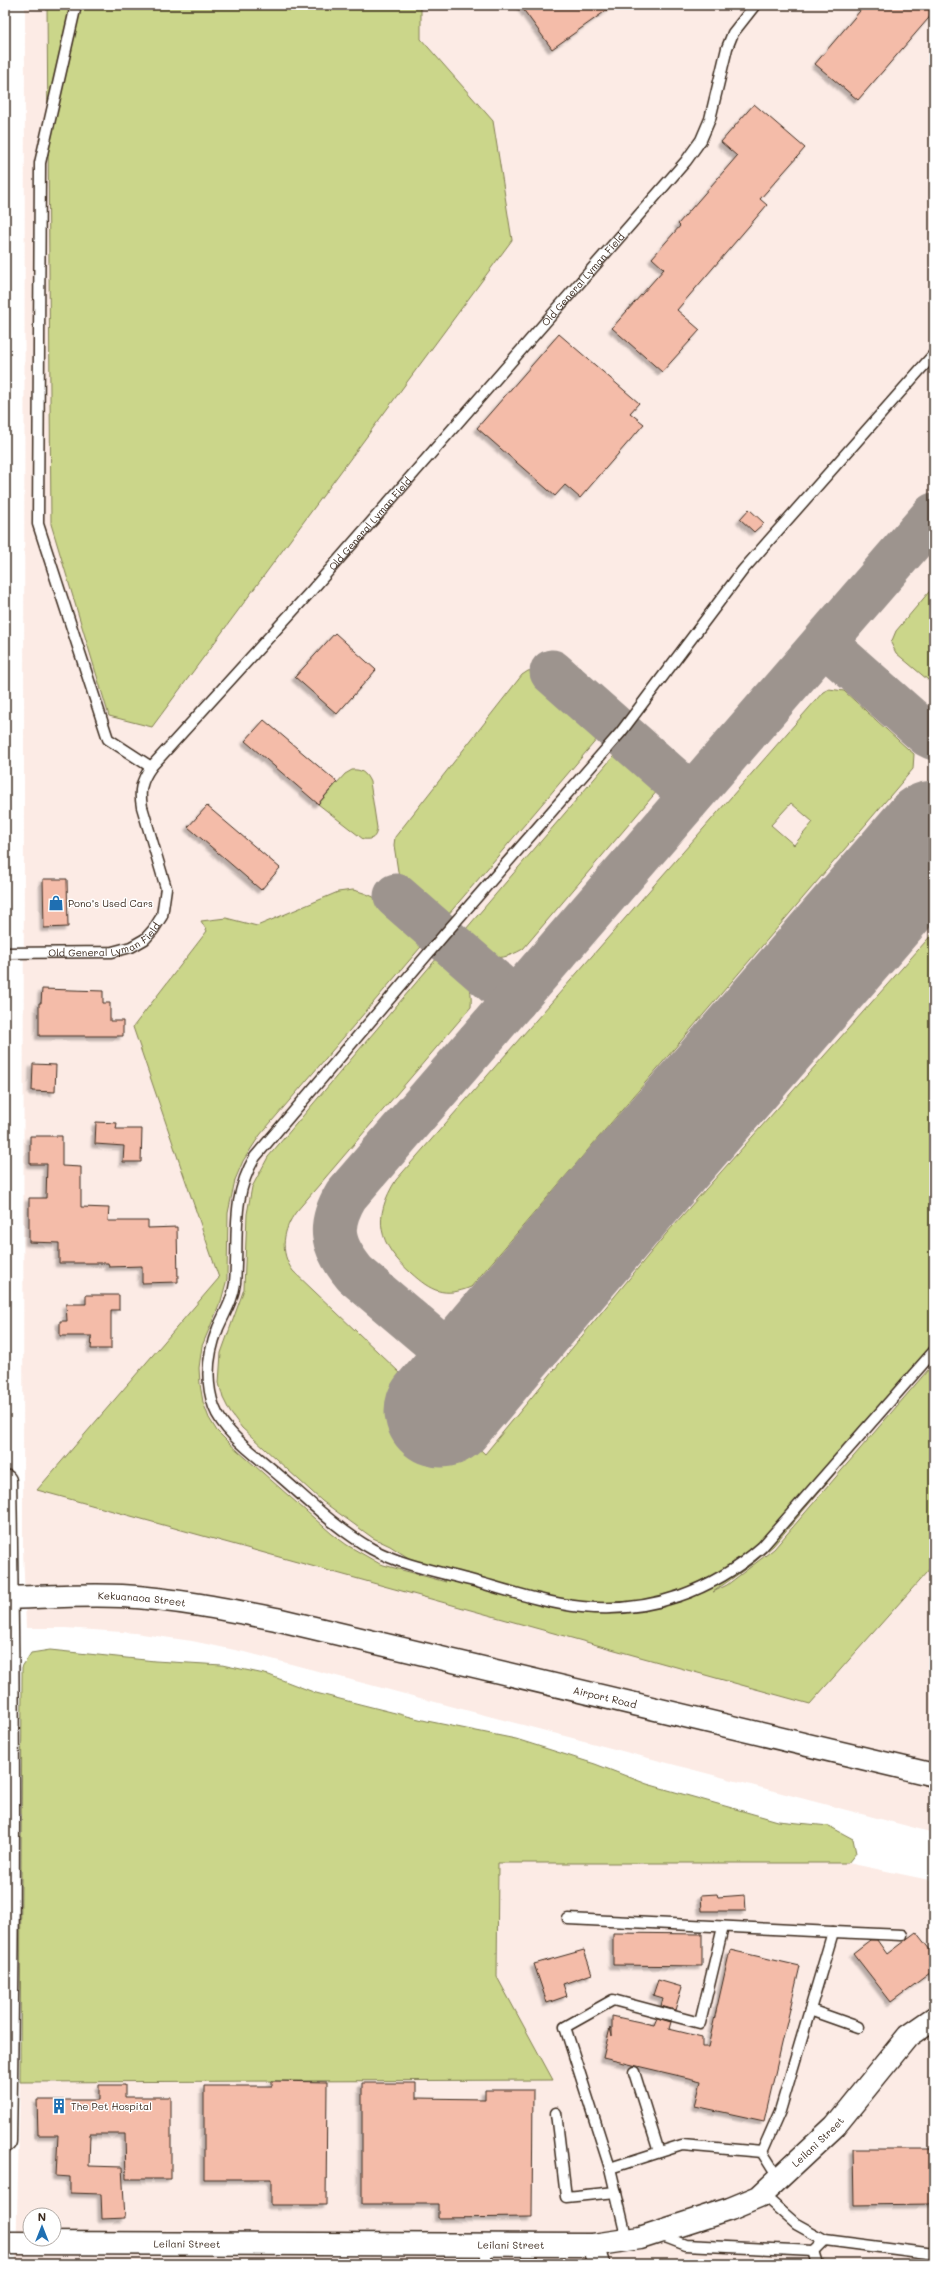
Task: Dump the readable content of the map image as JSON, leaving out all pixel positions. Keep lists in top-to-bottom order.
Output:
{
  "streets": {
    "main road": ["Kekuanaoa Street", "Airport Road", "Leilani Street"],
    "lane": ["Old General Lyman Field"]
  },
  "crossings": [
    ["Kekuanaoa Street", "Airport Road"]
  ],
  "places": {
    "shop": ["Pono’s Used Cars"],
    "building": ["The Pet Hospital"]
  },
  "north": "top"
}
